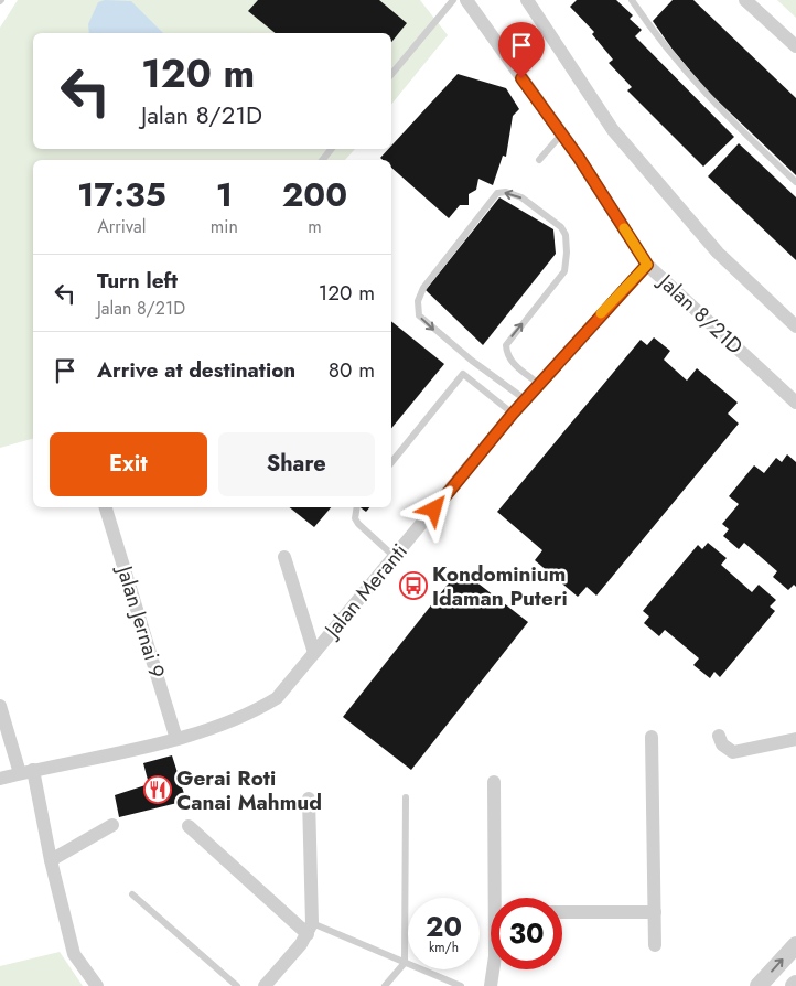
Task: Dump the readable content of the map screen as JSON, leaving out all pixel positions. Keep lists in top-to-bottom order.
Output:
{
  "streets": {
    "street": ["Jalan 8/21D", "Jalan Meranti", "Jalan Jernai 9"]
  },
  "crossings": [
    ["Jalan 8/21D", "Jalan Meranti"],
    ["Jalan Meranti", "Jalan Jernai 9"]
  ],
  "places": {
    "bus stop": ["Kondominium Idaman Puteri"],
    "restaurant": ["Gerai Roti Canai Mahmud"]
  },
  "page": {
    "turn": ["120 m", "Jalan 8/21D"],
    "eta": [
      "17:35",
      "Arrival",
      "1",
      "min",
      "200",
      "m"
    ],
    "list": [
      {
        "name": "Turn left",
        "note": "Jalan 8/21D",
        "value": "120 m"
      },
      {
        "name": "Arrive at destination",
        "value": "80 m"
      }
    ],
    "buttons": ["Exit", "Share"],
    "speed": "20 km/h",
    "limit": "30"
  }
}
